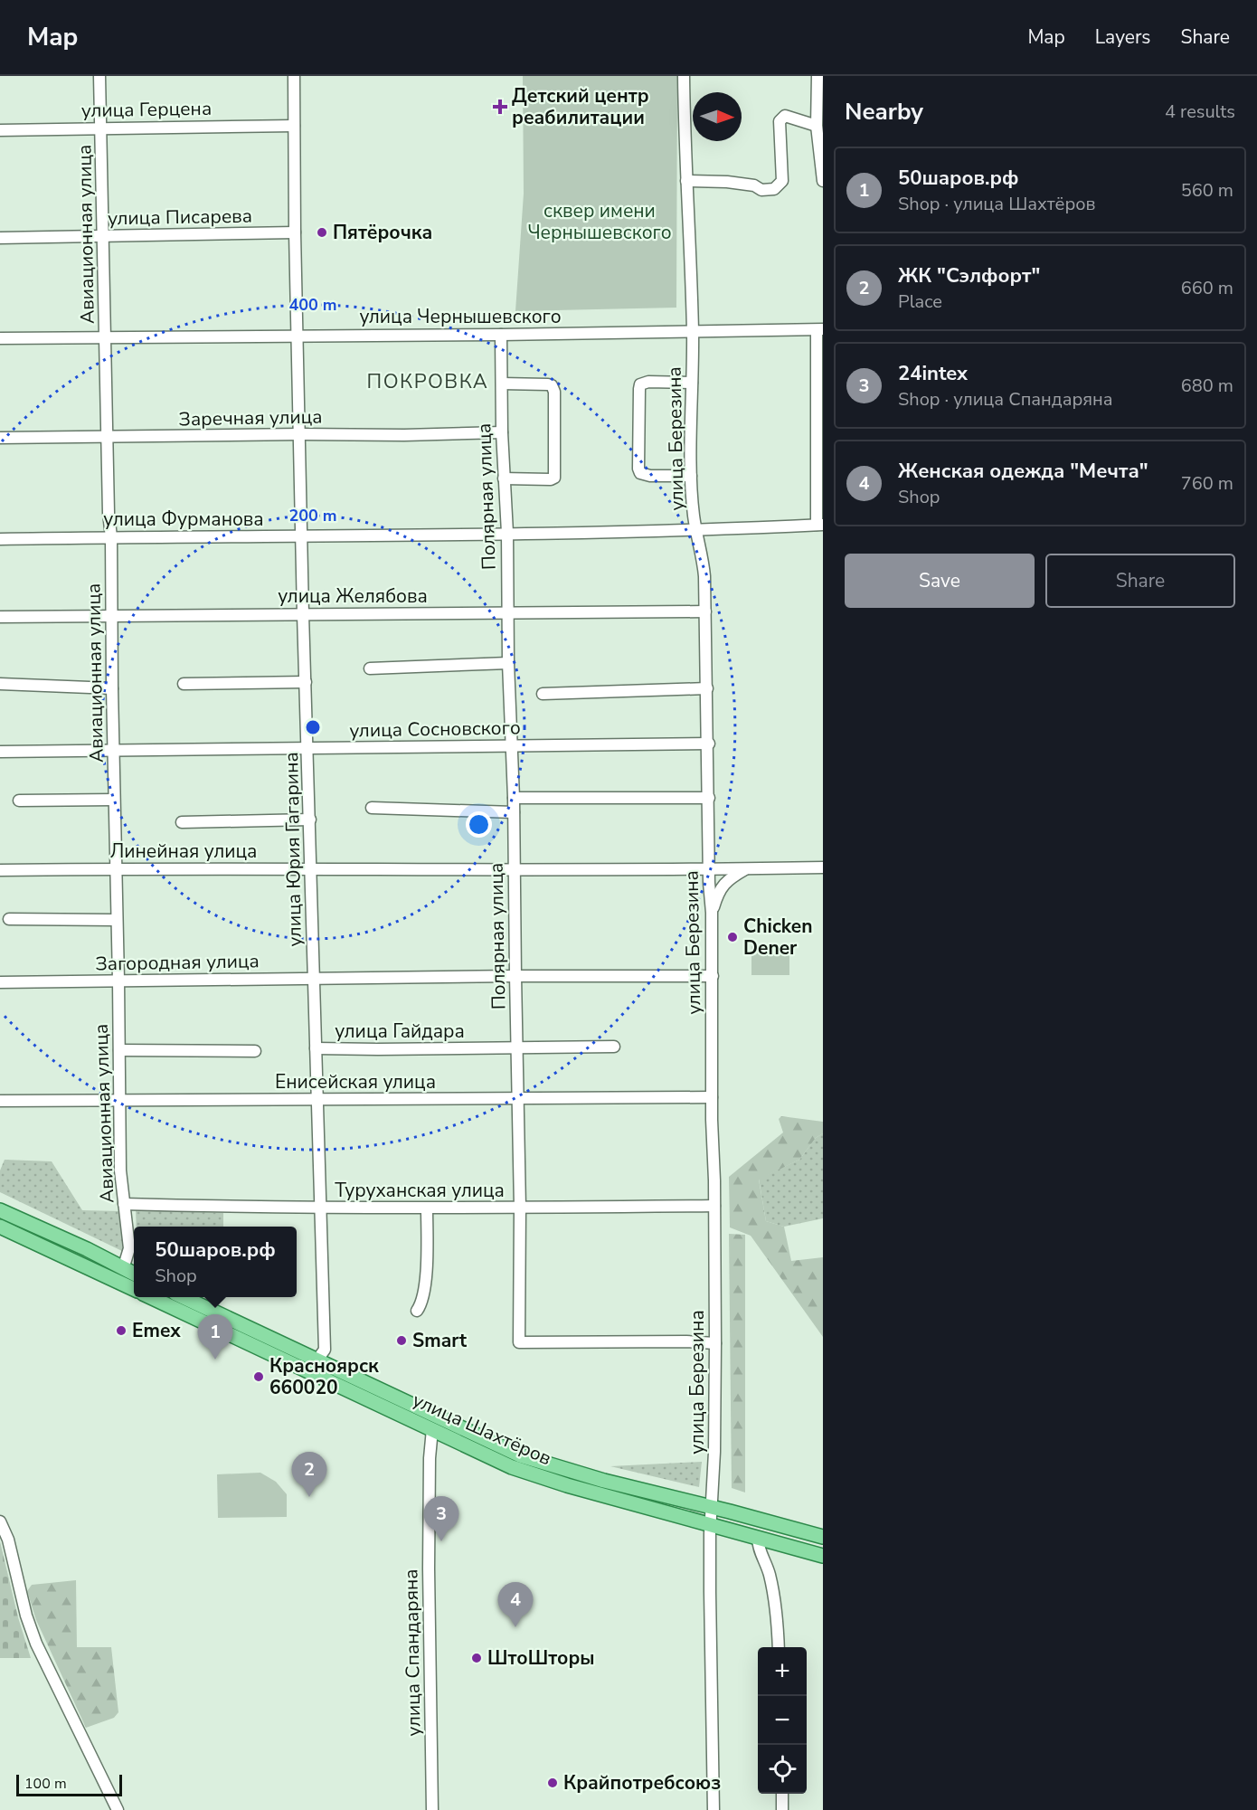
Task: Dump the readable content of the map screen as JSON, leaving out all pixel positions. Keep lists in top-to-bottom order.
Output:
{
  "streets": {
    "main road": ["улица Шахтёров"],
    "street": [
      "улица Герцена",
      "улица Писарева",
      "Авиационная улица",
      "улица Чернышевского",
      "Заречная улица",
      "улица Березина",
      "Полярная улица",
      "улица Фурманова",
      "улица Желябова",
      "улица Сосновского",
      "улица Юрия Гагарина",
      "Линейная улица",
      "Загородная улица",
      "улица Гайдара",
      "Енисейская улица",
      "Туруханская улица",
      "улица Спандаряна"
    ]
  },
  "crossings": [
    ["улица Герцена", "Авиационная улица"],
    ["улица Герцена", "улица Юрия Гагарина"],
    ["улица Писарева", "Авиационная улица"],
    ["улица Писарева", "улица Юрия Гагарина"],
    ["Авиационная улица", "улица Чернышевского"],
    ["Авиационная улица", "Заречная улица"],
    ["Авиационная улица", "улица Фурманова"],
    ["Авиационная улица", "улица Желябова"],
    ["Авиационная улица", "улица Сосновского"],
    ["Авиационная улица", "Линейная улица"],
    ["Авиационная улица", "Загородная улица"],
    ["Авиационная улица", "Енисейская улица"],
    ["Авиационная улица", "Туруханская улица"],
    ["улица Чернышевского", "улица Березина"],
    ["улица Чернышевского", "Полярная улица"],
    ["улица Чернышевского", "улица Юрия Гагарина"],
    ["Заречная улица", "Полярная улица"],
    ["Заречная улица", "улица Юрия Гагарина"],
    ["улица Березина", "Полярная улица"],
    ["улица Березина", "улица Фурманова"],
    ["улица Березина", "улица Желябова"],
    ["улица Березина", "улица Сосновского"],
    ["улица Березина", "Линейная улица"],
    ["улица Березина", "Загородная улица"],
    ["улица Березина", "Енисейская улица"],
    ["улица Березина", "Туруханская улица"],
    ["улица Березина", "улица Шахтёров"],
    ["Полярная улица", "улица Фурманова"],
    ["Полярная улица", "улица Желябова"],
    ["Полярная улица", "улица Сосновского"],
    ["Полярная улица", "Линейная улица"],
    ["Полярная улица", "Загородная улица"],
    ["Полярная улица", "улица Гайдара"],
    ["Полярная улица", "Енисейская улица"],
    ["Полярная улица", "Туруханская улица"],
    ["улица Фурманова", "улица Юрия Гагарина"],
    ["улица Желябова", "улица Юрия Гагарина"],
    ["улица Сосновского", "улица Юрия Гагарина"],
    ["улица Юрия Гагарина", "Линейная улица"],
    ["улица Юрия Гагарина", "Загородная улица"],
    ["улица Юрия Гагарина", "улица Гайдара"],
    ["улица Юрия Гагарина", "Енисейская улица"],
    ["улица Юрия Гагарина", "Туруханская улица"],
    ["улица Юрия Гагарина", "улица Шахтёров"],
    ["улица Шахтёров", "улица Спандаряна"]
  ],
  "districts": ["ПОКРОВКА"],
  "parks": ["сквер имени Чернышевского"],
  "places": {
    "health": ["Детский центр реабилитации"],
    "other": [
      "Пятёрочка",
      "Chicken Dener",
      "Emex",
      "Smart",
      "Красноярск 660020",
      "ШтоШторы",
      "Крайпотребсоюз"
    ]
  },
  "scale_bar": "100 m",
  "north": "right",
  "page": {
    "header": "Map",
    "nav": ["Map", "Layers", "Share"],
    "heading": ["Nearby", "4 results"],
    "list": [
      {
        "mark": "1",
        "name": "50шаров.рф",
        "note": "Shop · улица Шахтёров",
        "value": "560 m"
      },
      {
        "mark": "2",
        "name": "ЖК \"Сэлфорт\"",
        "note": "Place",
        "value": "660 m"
      },
      {
        "mark": "3",
        "name": "24intex",
        "note": "Shop · улица Спандаряна",
        "value": "680 m"
      },
      {
        "mark": "4",
        "name": "Женская одежда \"Мечта\"",
        "note": "Shop",
        "value": "760 m"
      }
    ],
    "buttons": ["Save", "Share"],
    "popup": ["50шаров.рф", "Shop"],
    "pins": [
      "1",
      "2",
      "3",
      "4"
    ],
    "map_buttons": ["+", "−"],
    "scale": "100 m"
  },
  "rings": ["400 m", "200 m"]
}
